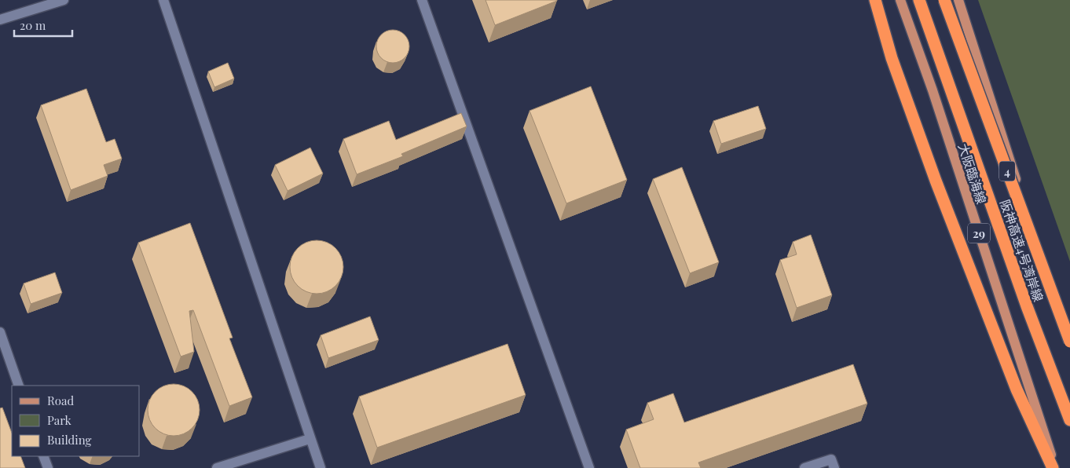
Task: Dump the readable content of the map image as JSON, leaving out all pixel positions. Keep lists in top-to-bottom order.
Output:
{
  "streets": {
    "highway": ["4", "阪神高速4号湾岸線"],
    "main road": ["大阪臨海線", "29"]
  },
  "legend": ["Road", "Park", "Building"],
  "scale_bar": "20 m"
}
